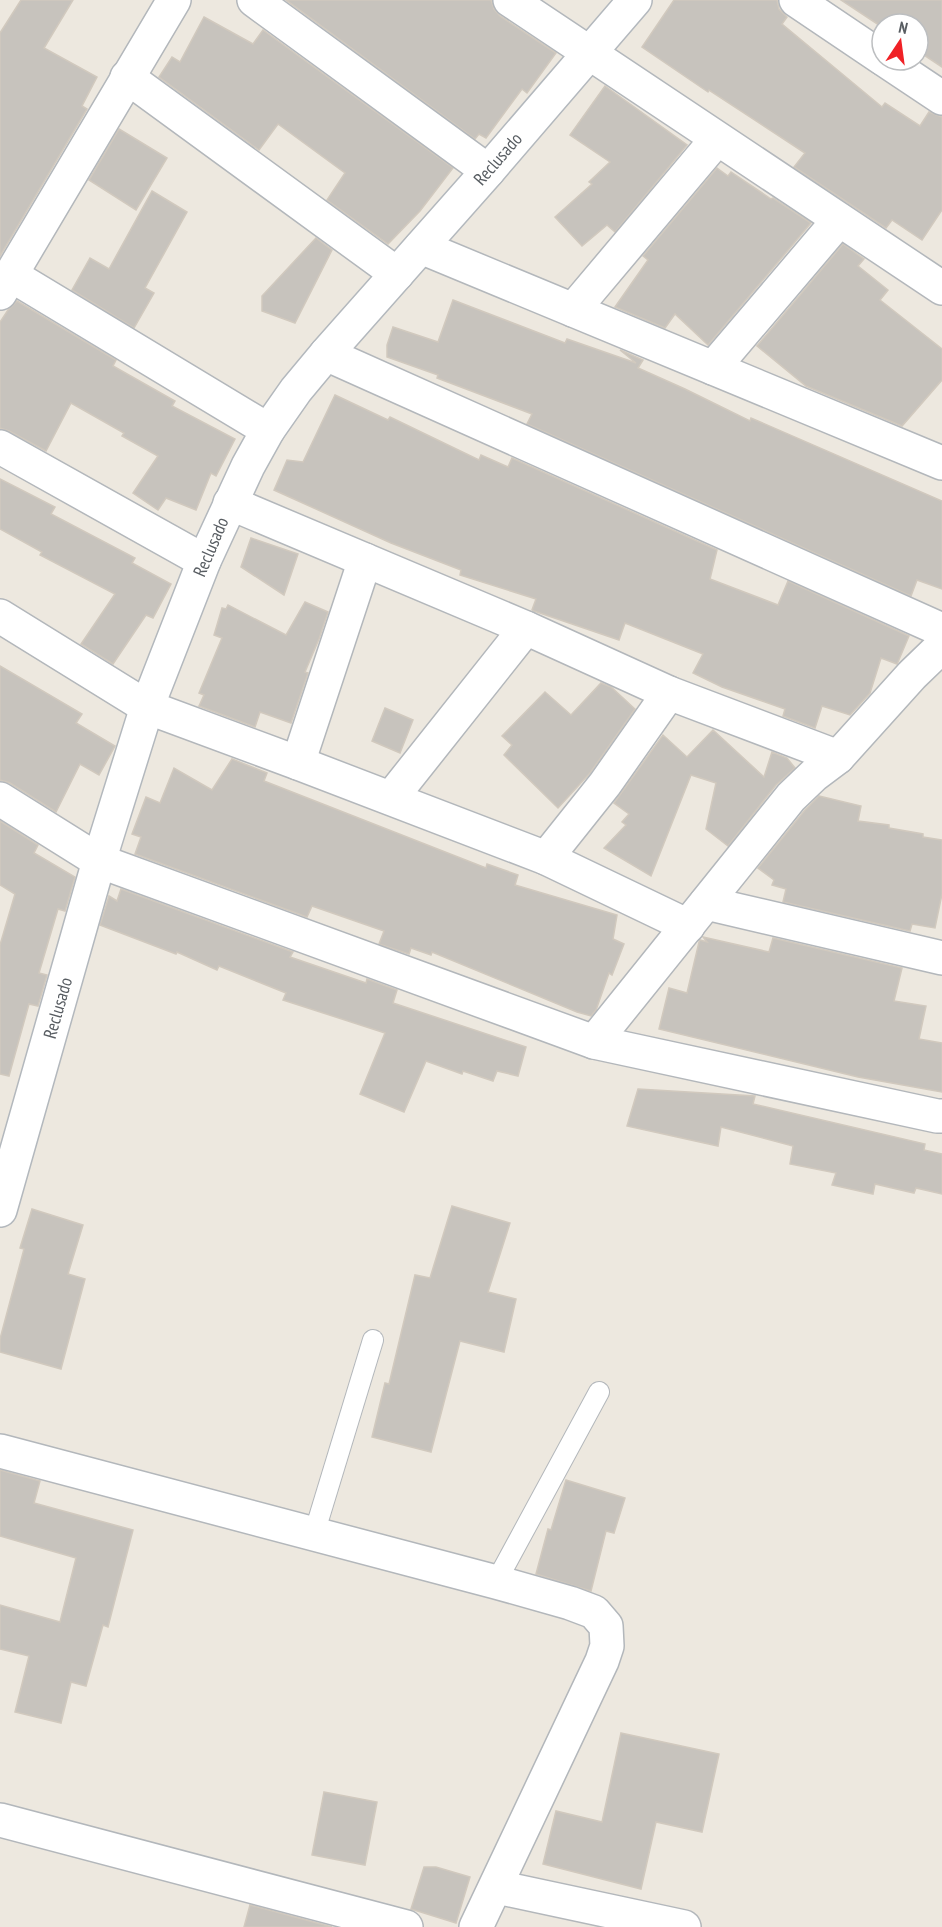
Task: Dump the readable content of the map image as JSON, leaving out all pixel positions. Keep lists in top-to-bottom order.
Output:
{
  "streets": {
    "street": ["Reclusado"]
  },
  "north": "top"
}
